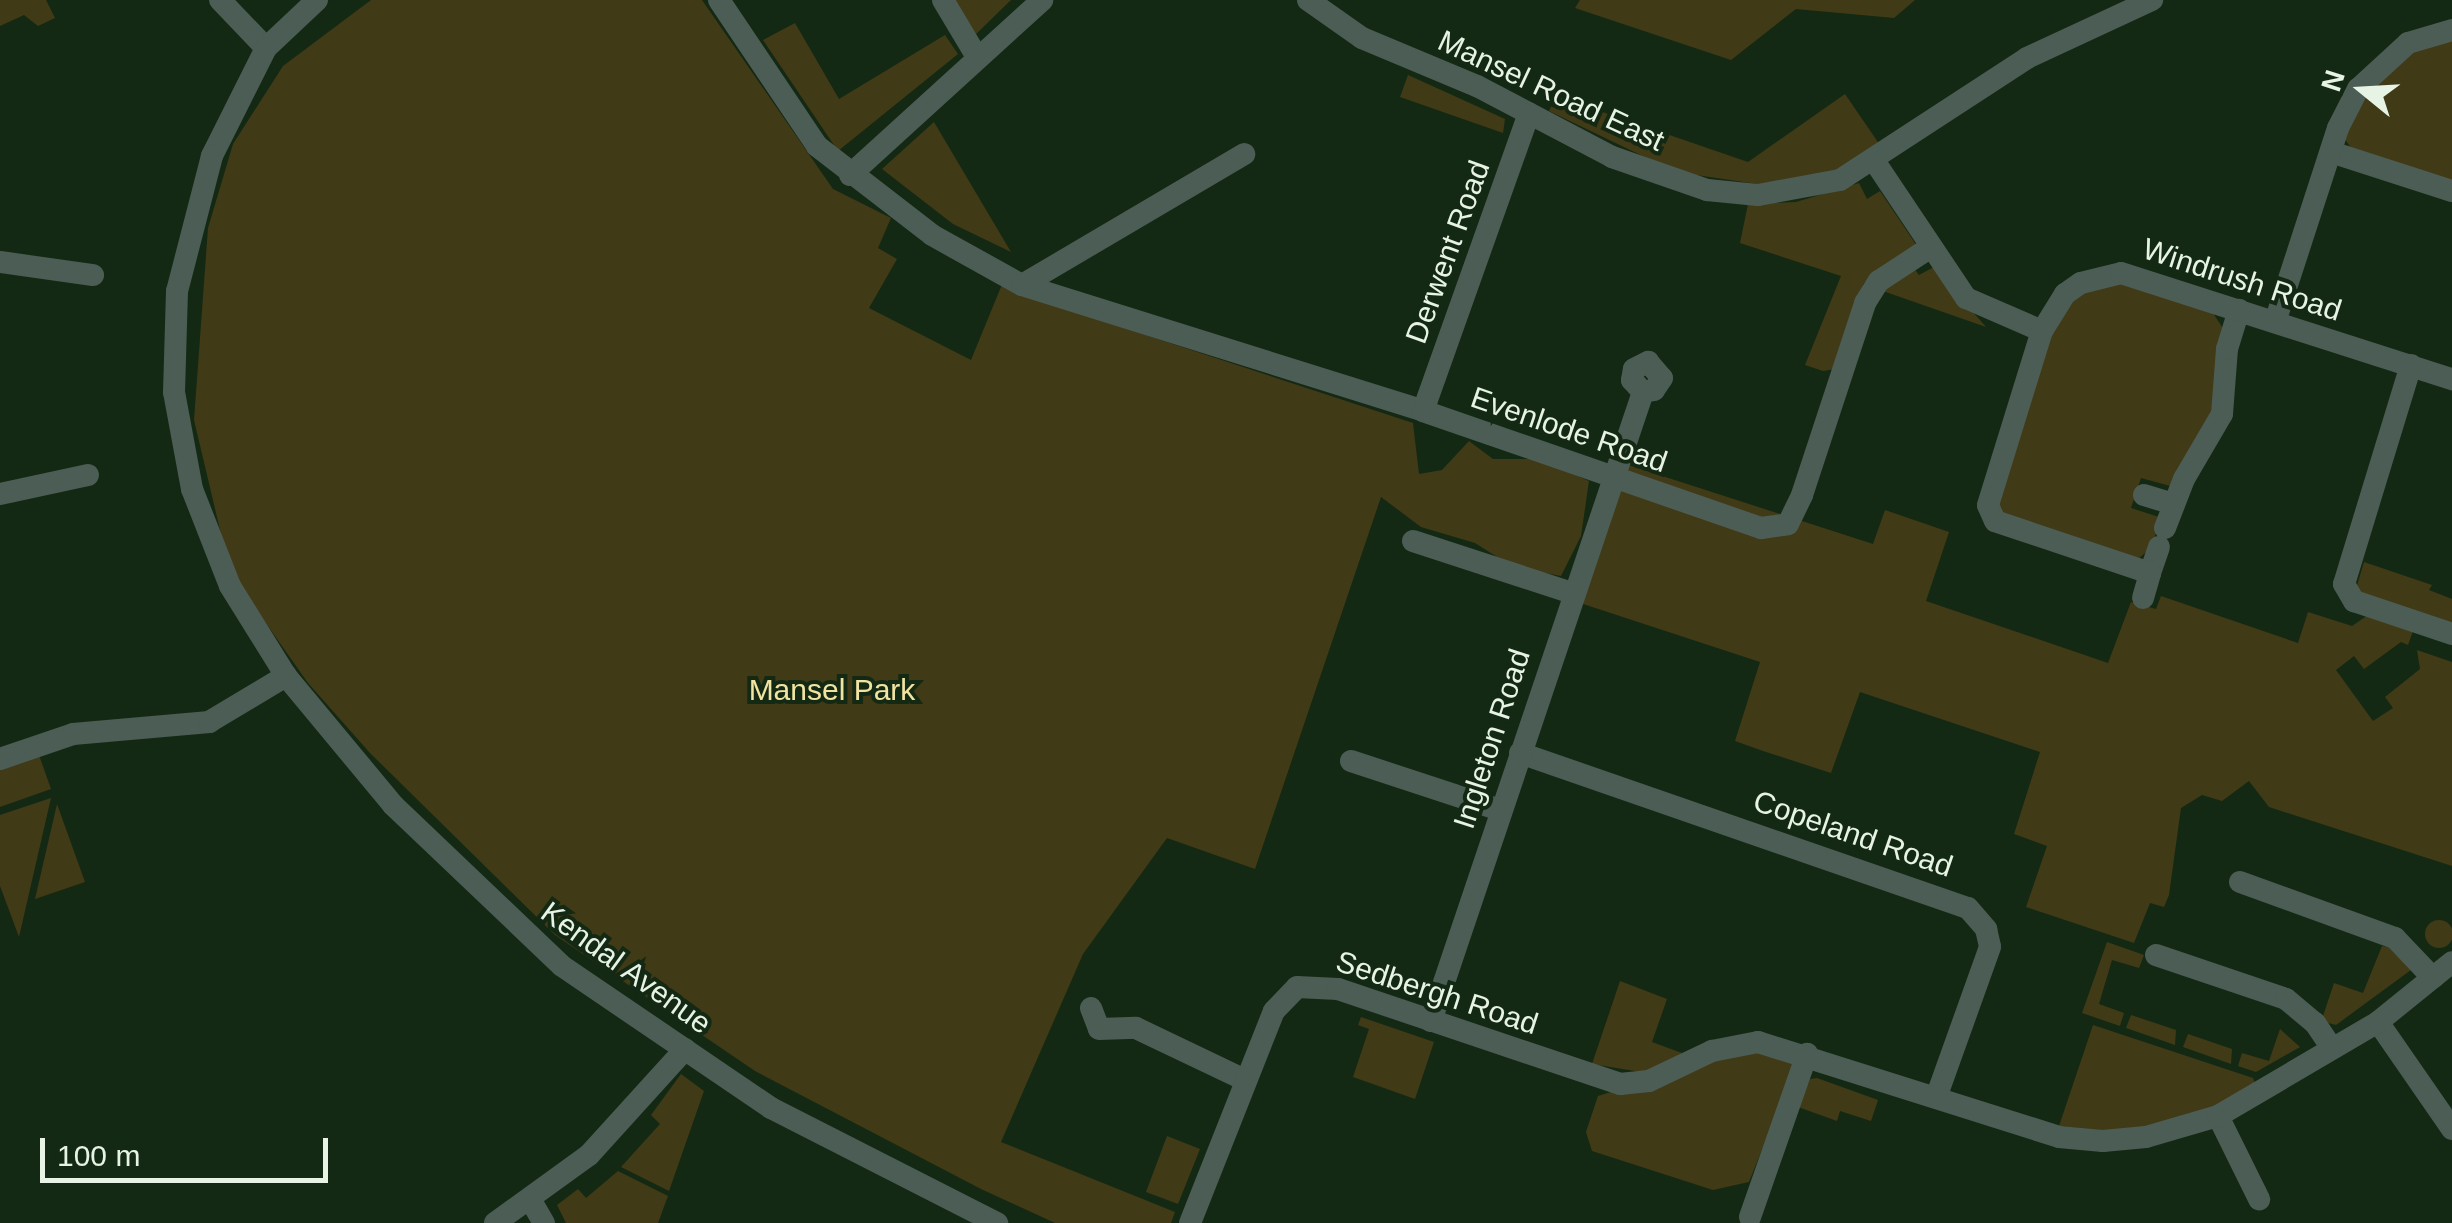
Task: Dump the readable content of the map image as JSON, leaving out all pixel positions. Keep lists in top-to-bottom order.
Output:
{
  "streets": {
    "street": [
      "Mansel Road East",
      "Derwent Road",
      "Windrush Road",
      "Evenlode Road",
      "Ingleton Road",
      "Copeland Road",
      "Kendal Avenue",
      "Sedbergh Road"
    ]
  },
  "crossings": [
    ["Mansel Road East", "Derwent Road"],
    ["Derwent Road", "Evenlode Road"],
    ["Evenlode Road", "Ingleton Road"],
    ["Ingleton Road", "Copeland Road"],
    ["Ingleton Road", "Sedbergh Road"],
    ["Copeland Road", "Sedbergh Road"]
  ],
  "parks": ["Mansel Park"],
  "scale_bar": "100 m",
  "north": "left"
}
